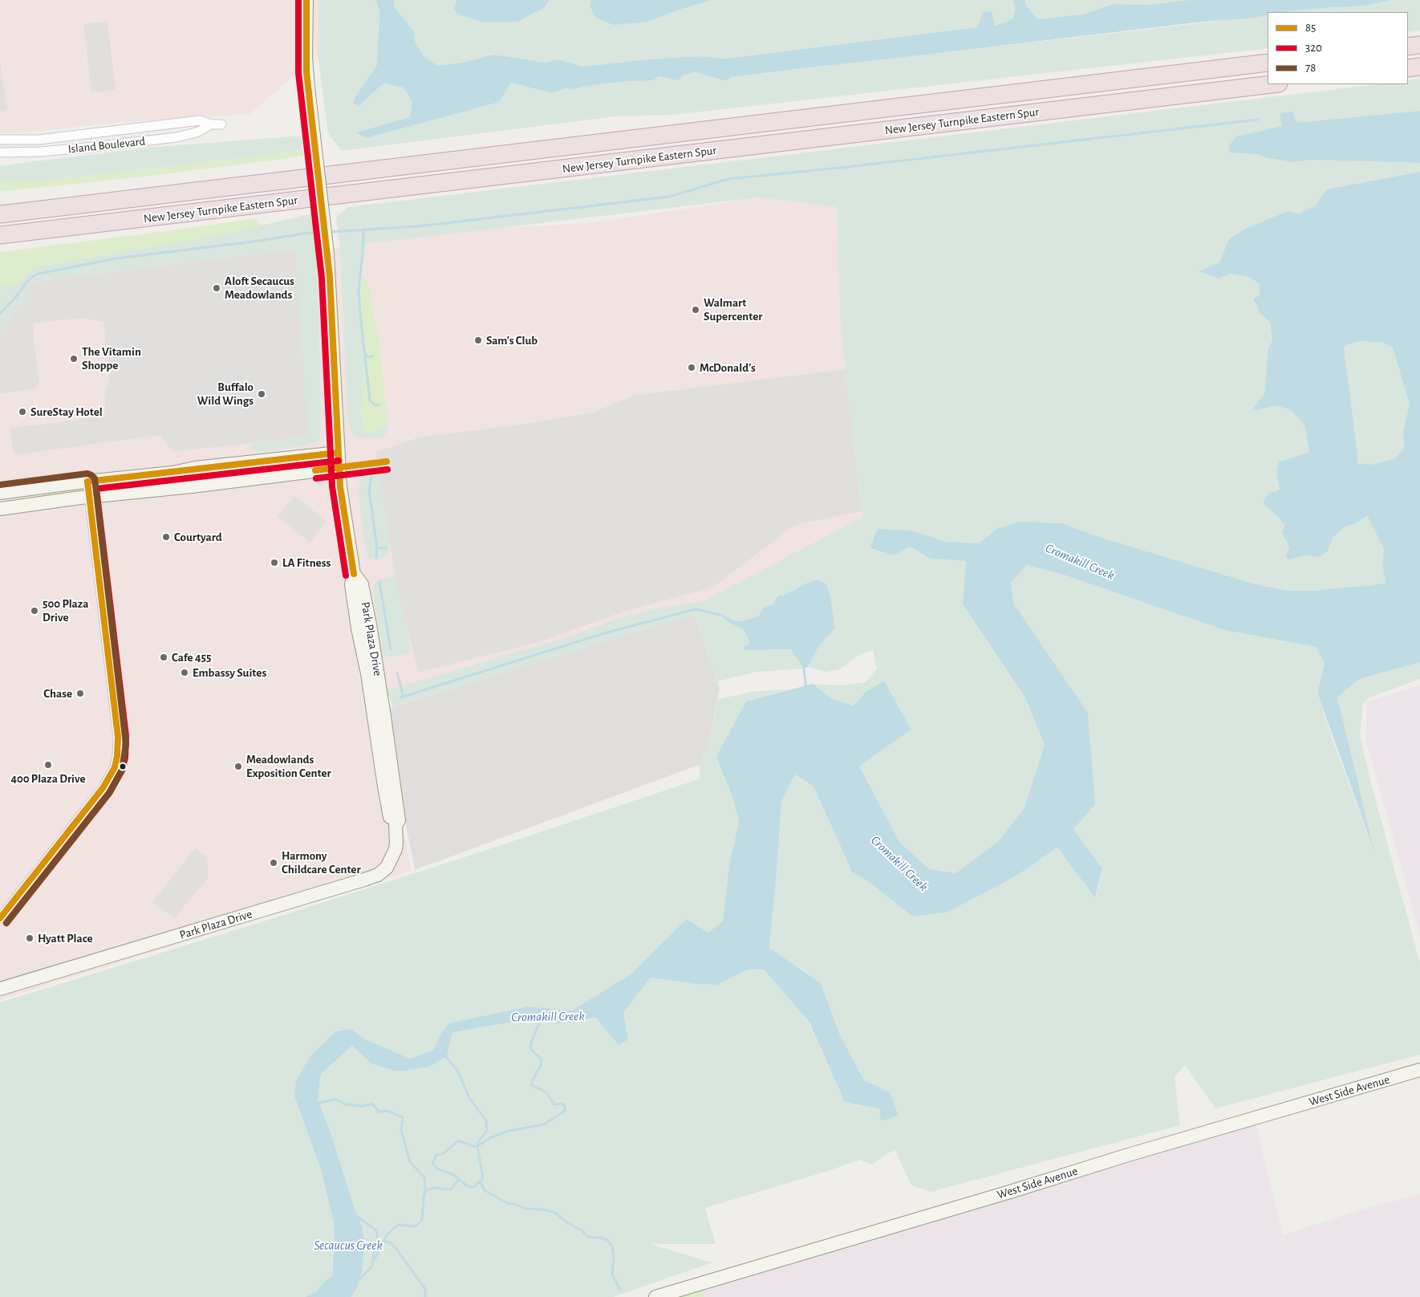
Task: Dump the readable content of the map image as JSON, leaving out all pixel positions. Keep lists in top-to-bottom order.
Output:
{
  "streets": {
    "highway": ["New Jersey Turnpike Eastern Spur"],
    "street": ["Island Boulevard", "Park Plaza Drive", "West Side Avenue"]
  },
  "water": ["Cromakill Creek", "Secaucus Creek"],
  "places": [
    "Aloft Secaucus Meadowlands",
    "Walmart Supercenter",
    "Sam's Club",
    "The Vitamin Shoppe",
    "McDonald's",
    "Buffalo Wild Wings",
    "SureStay Hotel",
    "Courtyard",
    "LA Fitness",
    "500 Plaza Drive",
    "Cafe 455",
    "Embassy Suites",
    "Chase",
    "400 Plaza Drive",
    "Meadowlands Exposition Center",
    "Harmony Childcare Center",
    "Hyatt Place"
  ],
  "lines": ["transit line 85", "transit line 320", "transit line 78"],
  "legend": ["85", "320", "78"]
}
